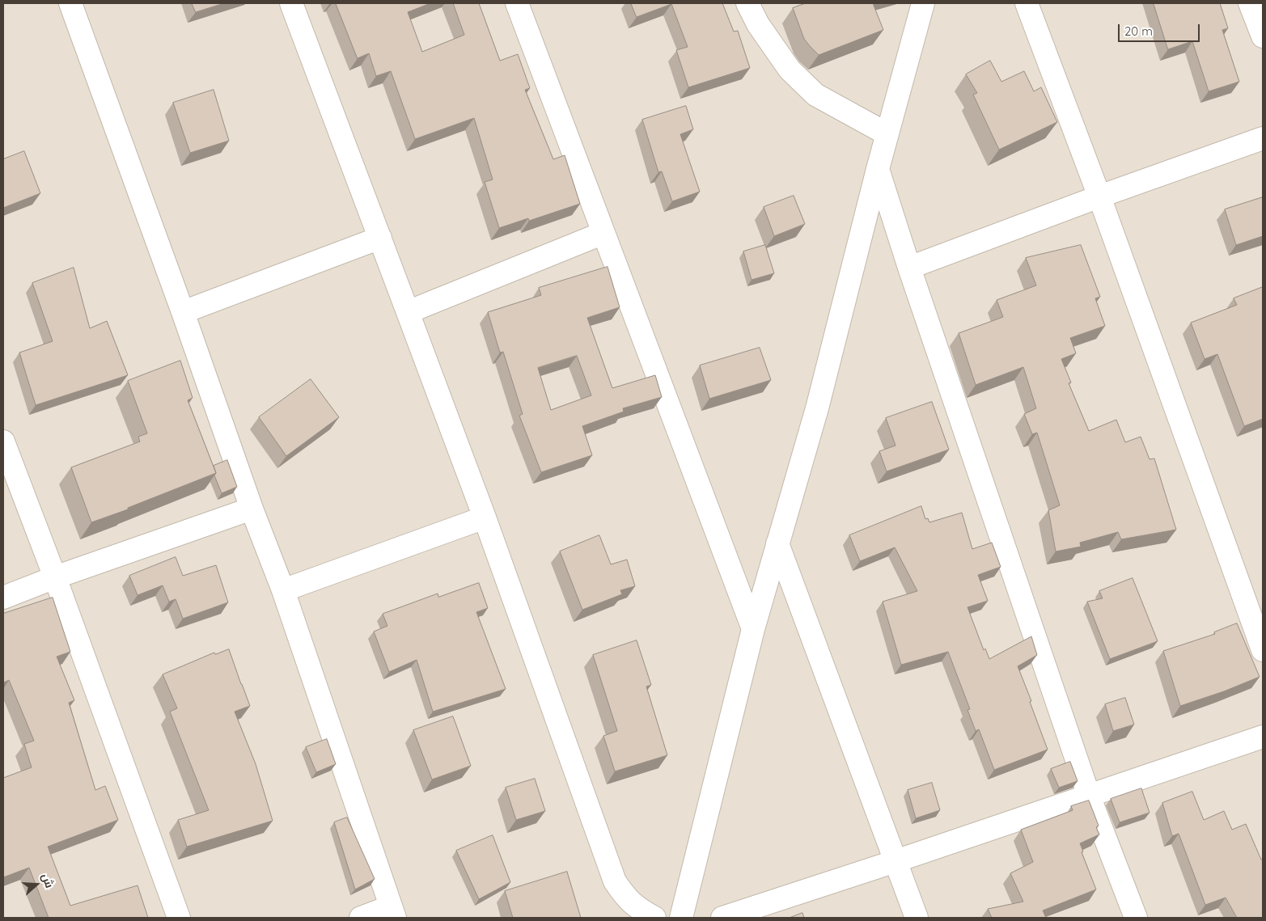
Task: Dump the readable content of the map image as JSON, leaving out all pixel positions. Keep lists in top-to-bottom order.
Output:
{
  "scale_bar": "20 m",
  "north": "right"
}
